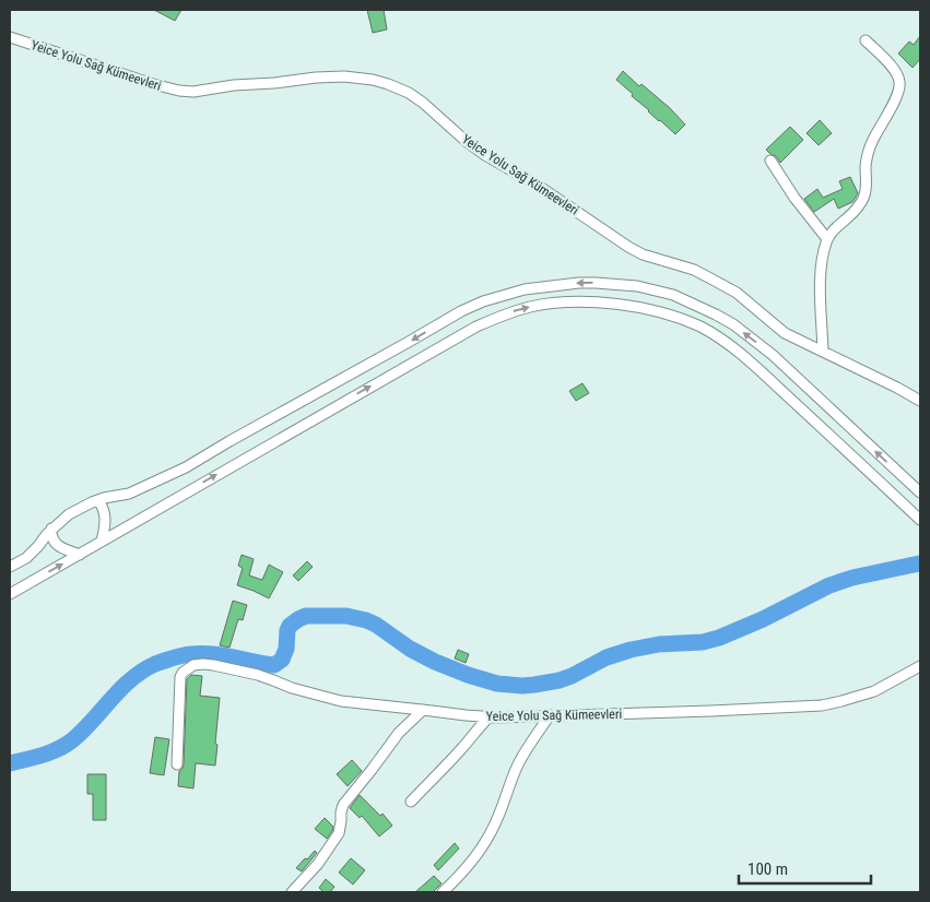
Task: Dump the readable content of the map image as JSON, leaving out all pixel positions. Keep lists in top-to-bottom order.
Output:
{
  "streets": {
    "street": ["Yeice Yolu Sağ Kümeevleri"]
  },
  "scale_bar": "100 m"
}
